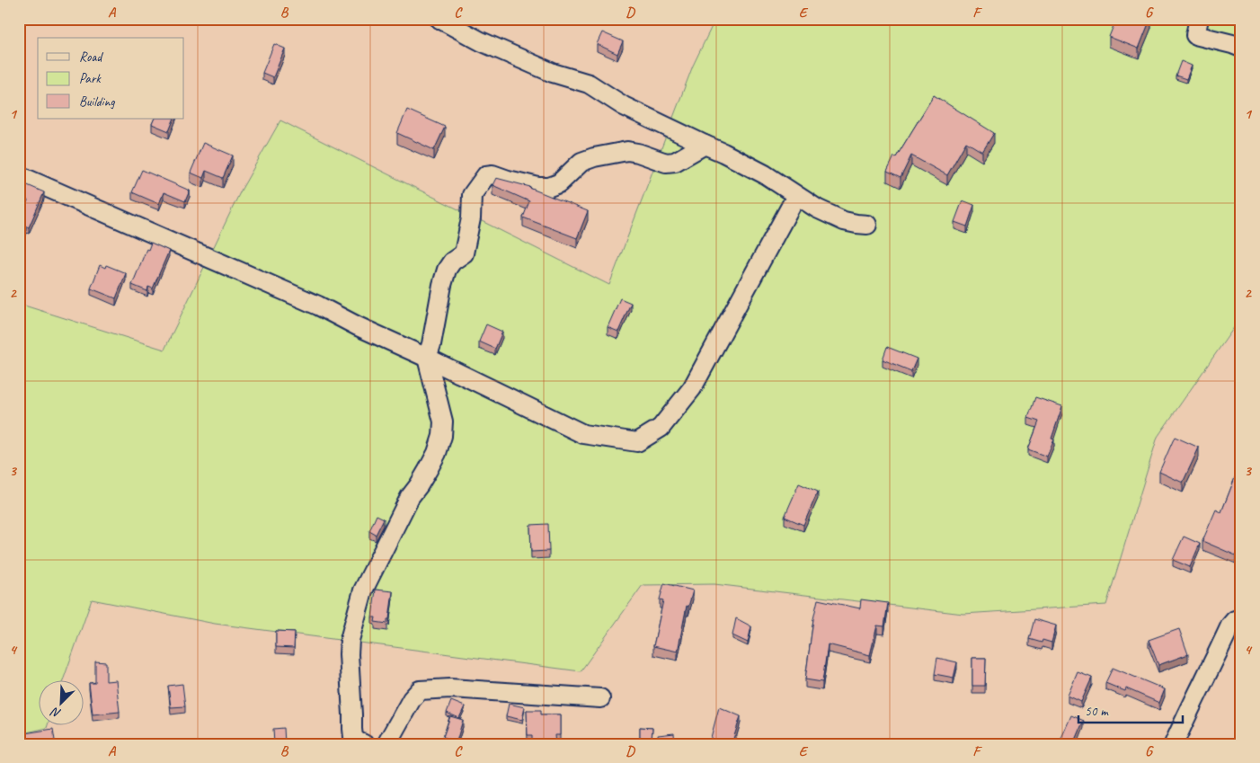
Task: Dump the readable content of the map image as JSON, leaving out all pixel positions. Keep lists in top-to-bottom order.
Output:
{
  "legend": ["Road", "Park", "Building"],
  "scale_bar": "50 m",
  "north": "bottom left",
  "grid": {
    "columns": [
      "A",
      "B",
      "C",
      "D",
      "E",
      "F",
      "G"
    ],
    "rows": [
      "1",
      "2",
      "3",
      "4"
    ]
  }
}
